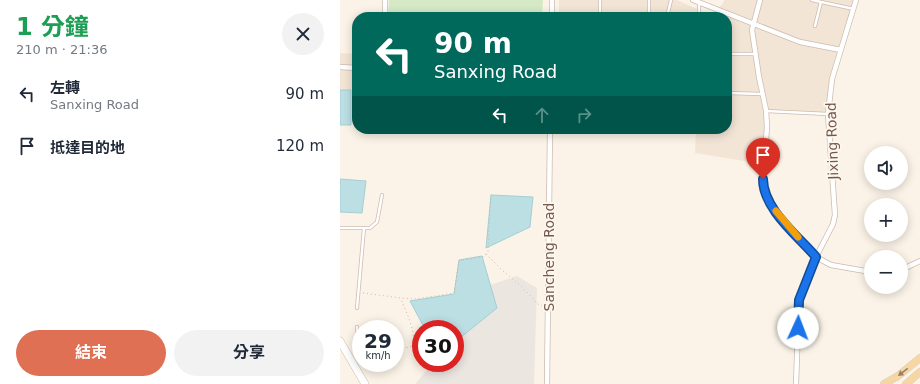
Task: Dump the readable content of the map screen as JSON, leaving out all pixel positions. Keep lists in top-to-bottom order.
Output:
{
  "streets": {
    "street": ["Jixing Road", "Sancheng Road"]
  },
  "page": {
    "heading": ["1 分鐘", "210 m · 21:36"],
    "turn": ["90 m", "Sanxing Road"],
    "list": [
      {
        "name": "左轉",
        "note": "Sanxing Road",
        "value": "90 m"
      },
      {
        "name": "抵達目的地",
        "value": "120 m"
      }
    ],
    "map_buttons": ["+", "−"],
    "speed": "29 km/h",
    "limit": "30",
    "buttons": ["結束", "分享"]
  }
}
